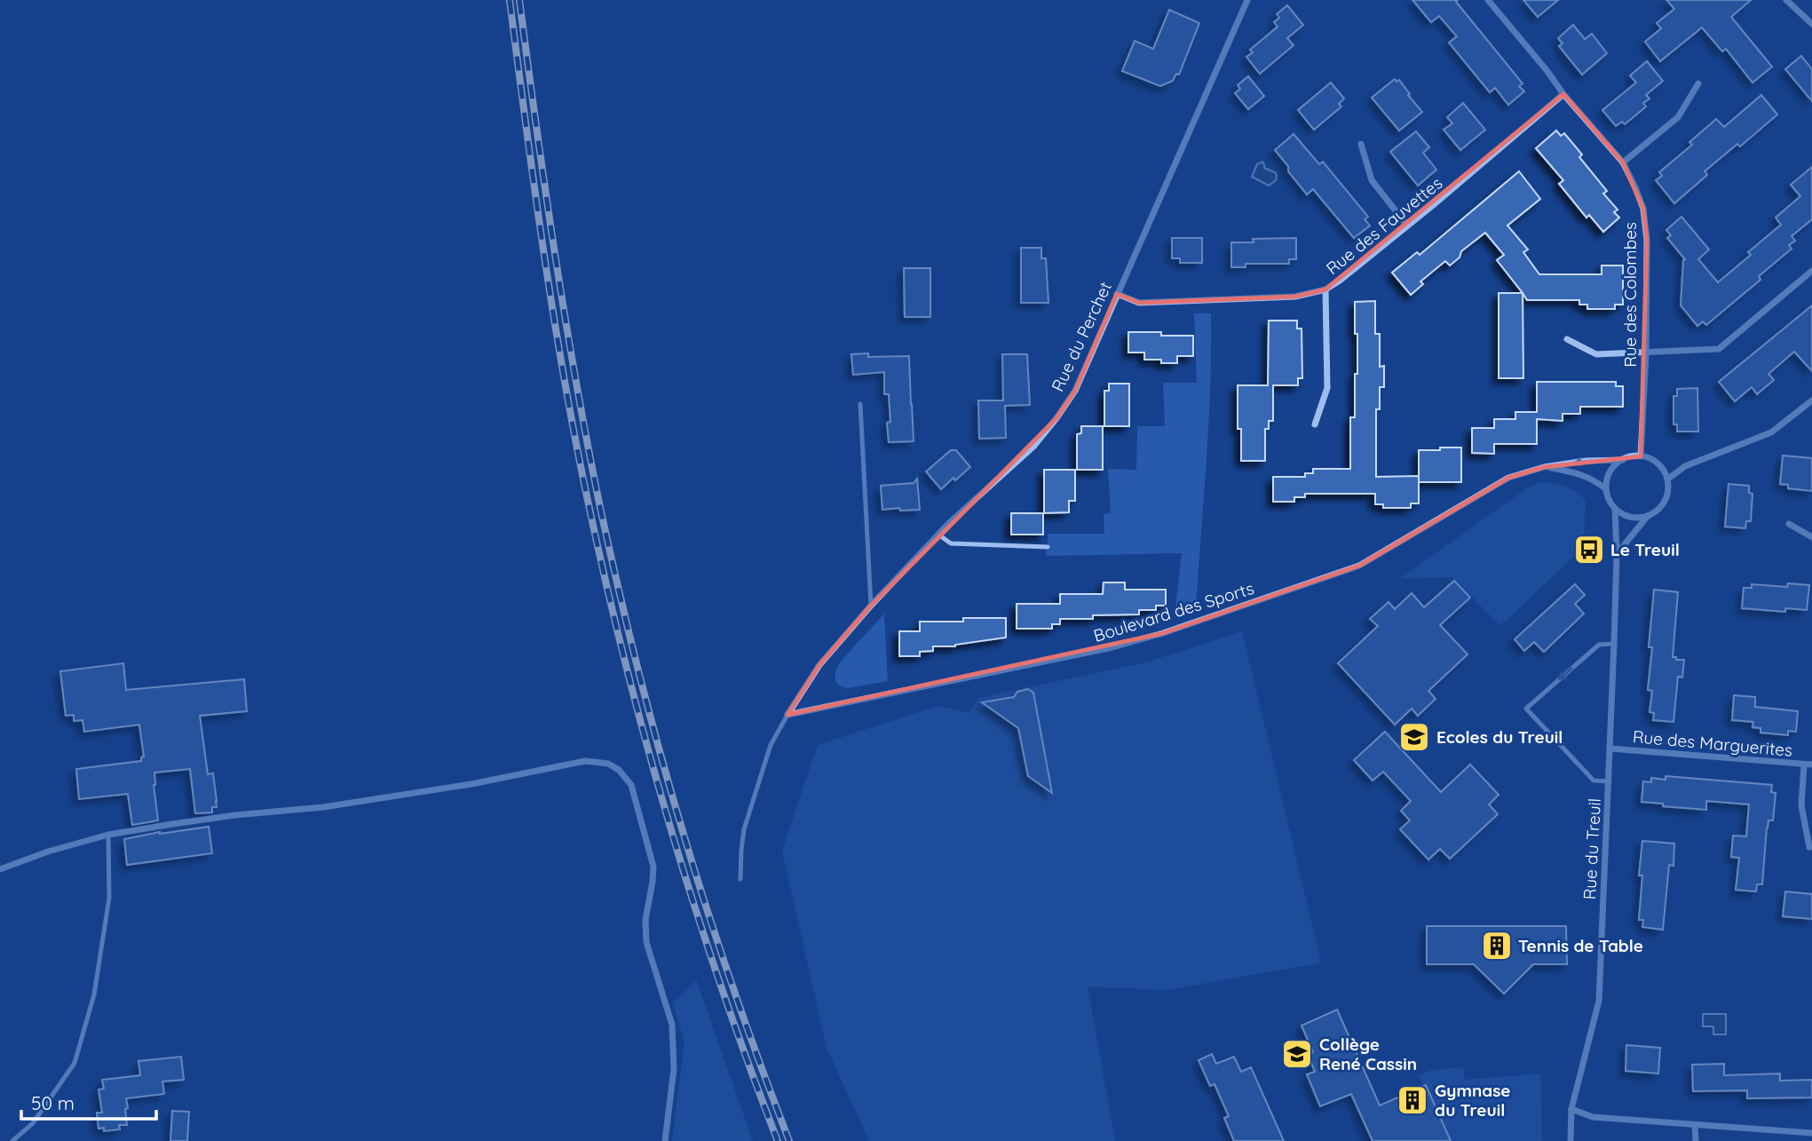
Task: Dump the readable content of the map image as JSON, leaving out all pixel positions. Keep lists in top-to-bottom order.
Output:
{
  "streets": {
    "street": [
      "Rue des Fauvettes",
      "Rue des Colombes",
      "Rue du Perchet",
      "Boulevard des Sports",
      "Rue des Marguerites",
      "Rue du Treuil"
    ]
  },
  "crossings": [
    ["Rue des Fauvettes", "Rue des Colombes"],
    ["Rue des Fauvettes", "Rue du Perchet"],
    ["Rue des Colombes", "Boulevard des Sports"],
    ["Rue des Colombes", "Rue du Treuil"],
    ["Rue du Perchet", "Boulevard des Sports"],
    ["Boulevard des Sports", "Rue du Treuil"],
    ["Rue des Marguerites", "Rue du Treuil"]
  ],
  "places": {
    "bus stop": ["Le Treuil"],
    "school or university": ["Ecoles du Treuil", "Collège René Cassin"],
    "building": ["Tennis de Table", "Gymnase du Treuil"]
  },
  "scale_bar": "50 m"
}
